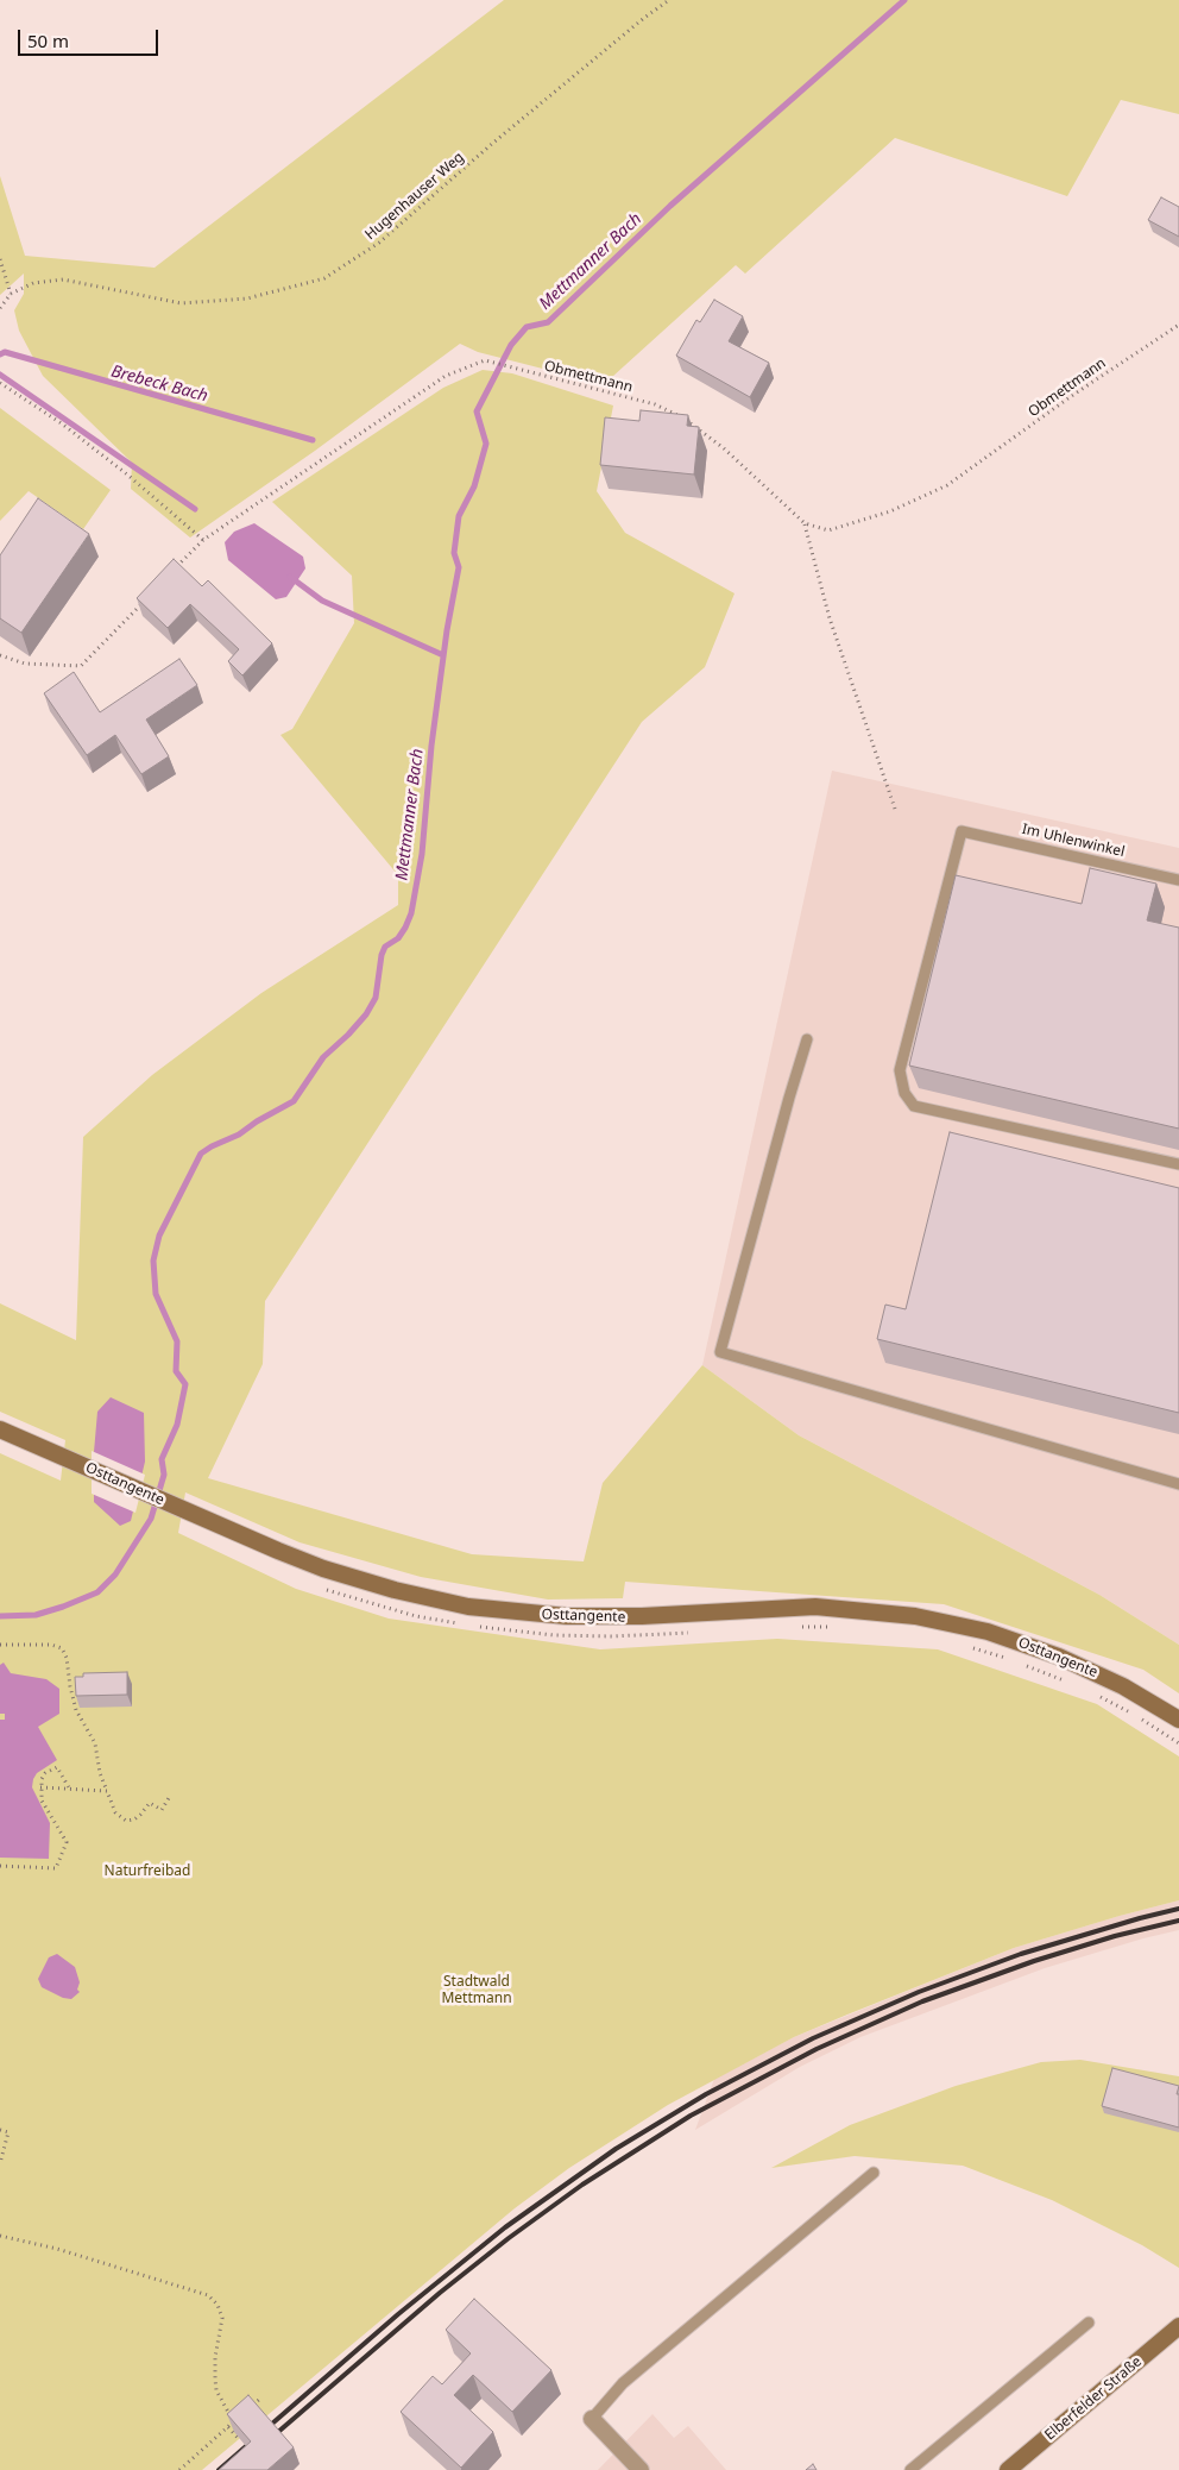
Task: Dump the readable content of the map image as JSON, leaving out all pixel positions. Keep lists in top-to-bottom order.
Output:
{
  "streets": {
    "main road": ["Osttangente", "Elberfelder Straße"],
    "lane": ["Im Uhlenwinkel"],
    "path": ["Hugenhauser Weg", "Obmettmann"]
  },
  "water": ["Mettmanner Bach", "Brebeck Bach"],
  "parks": ["Naturfreibad", "Stadtwald Mettmann"],
  "scale_bar": "50 m"
}
